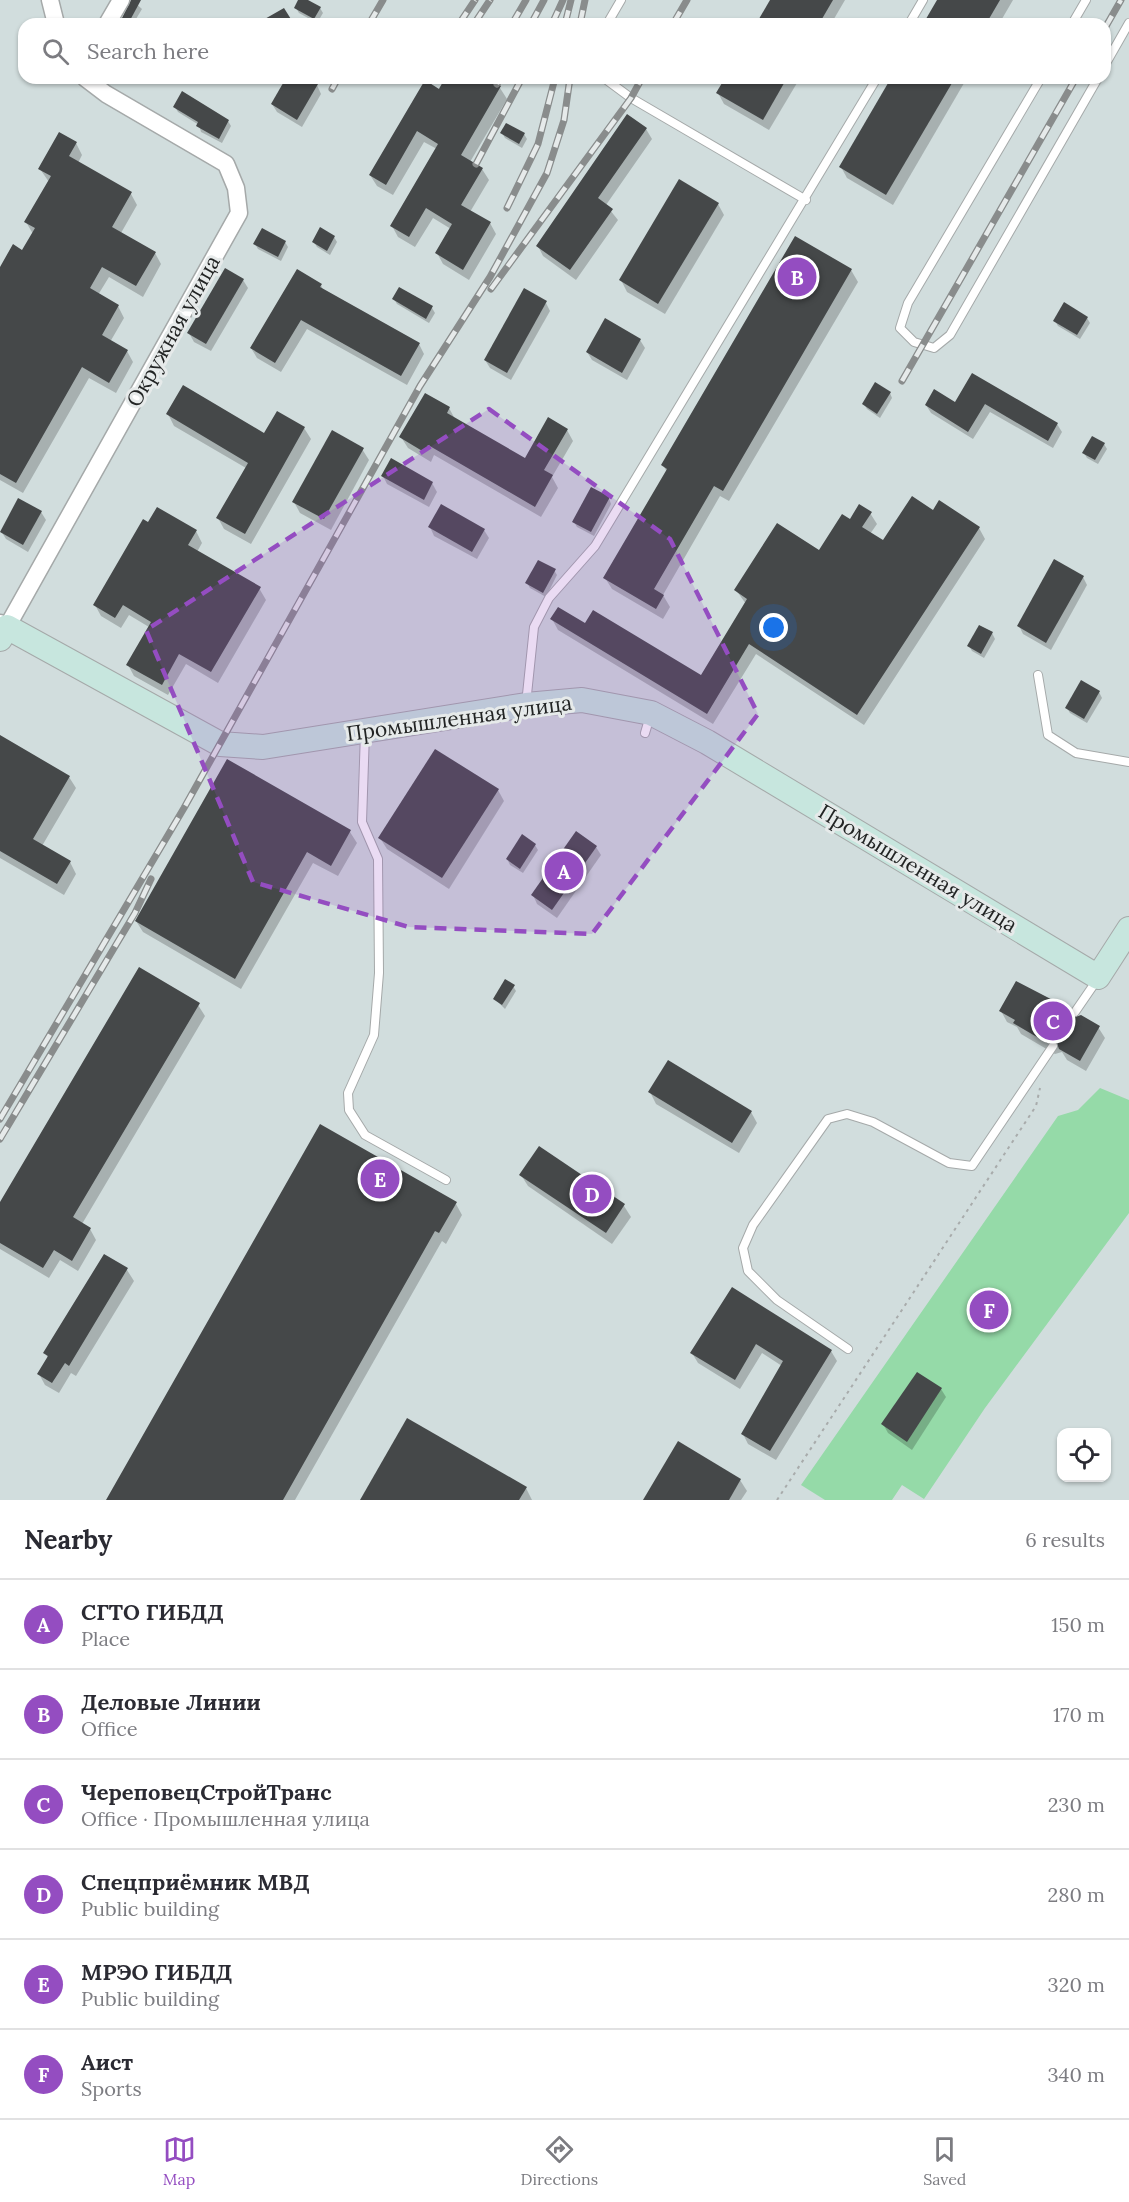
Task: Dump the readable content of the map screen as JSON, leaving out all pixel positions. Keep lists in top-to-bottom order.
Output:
{
  "streets": {
    "street": ["Окружная улица", "Промышленная улица"]
  },
  "crossings": [
    ["Окружная улица", "Промышленная улица"]
  ],
  "page": {
    "search": "Search here",
    "pins": [
      "B",
      "A",
      "C",
      "E",
      "D",
      "F"
    ],
    "heading": ["Nearby", "6 results"],
    "list": [
      {
        "mark": "A",
        "name": "СГТО ГИБДД",
        "note": "Place",
        "value": "150 m"
      },
      {
        "mark": "B",
        "name": "Деловые Линии",
        "note": "Office",
        "value": "170 m"
      },
      {
        "mark": "C",
        "name": "ЧереповецСтройТранс",
        "note": "Office · Промышленная улица",
        "value": "230 m"
      },
      {
        "mark": "D",
        "name": "Спецприёмник МВД",
        "note": "Public building",
        "value": "280 m"
      },
      {
        "mark": "E",
        "name": "МРЭО ГИБДД",
        "note": "Public building",
        "value": "320 m"
      },
      {
        "mark": "F",
        "name": "Аист",
        "note": "Sports",
        "value": "340 m"
      }
    ],
    "nav": ["Map", "Directions", "Saved"]
  }
}
